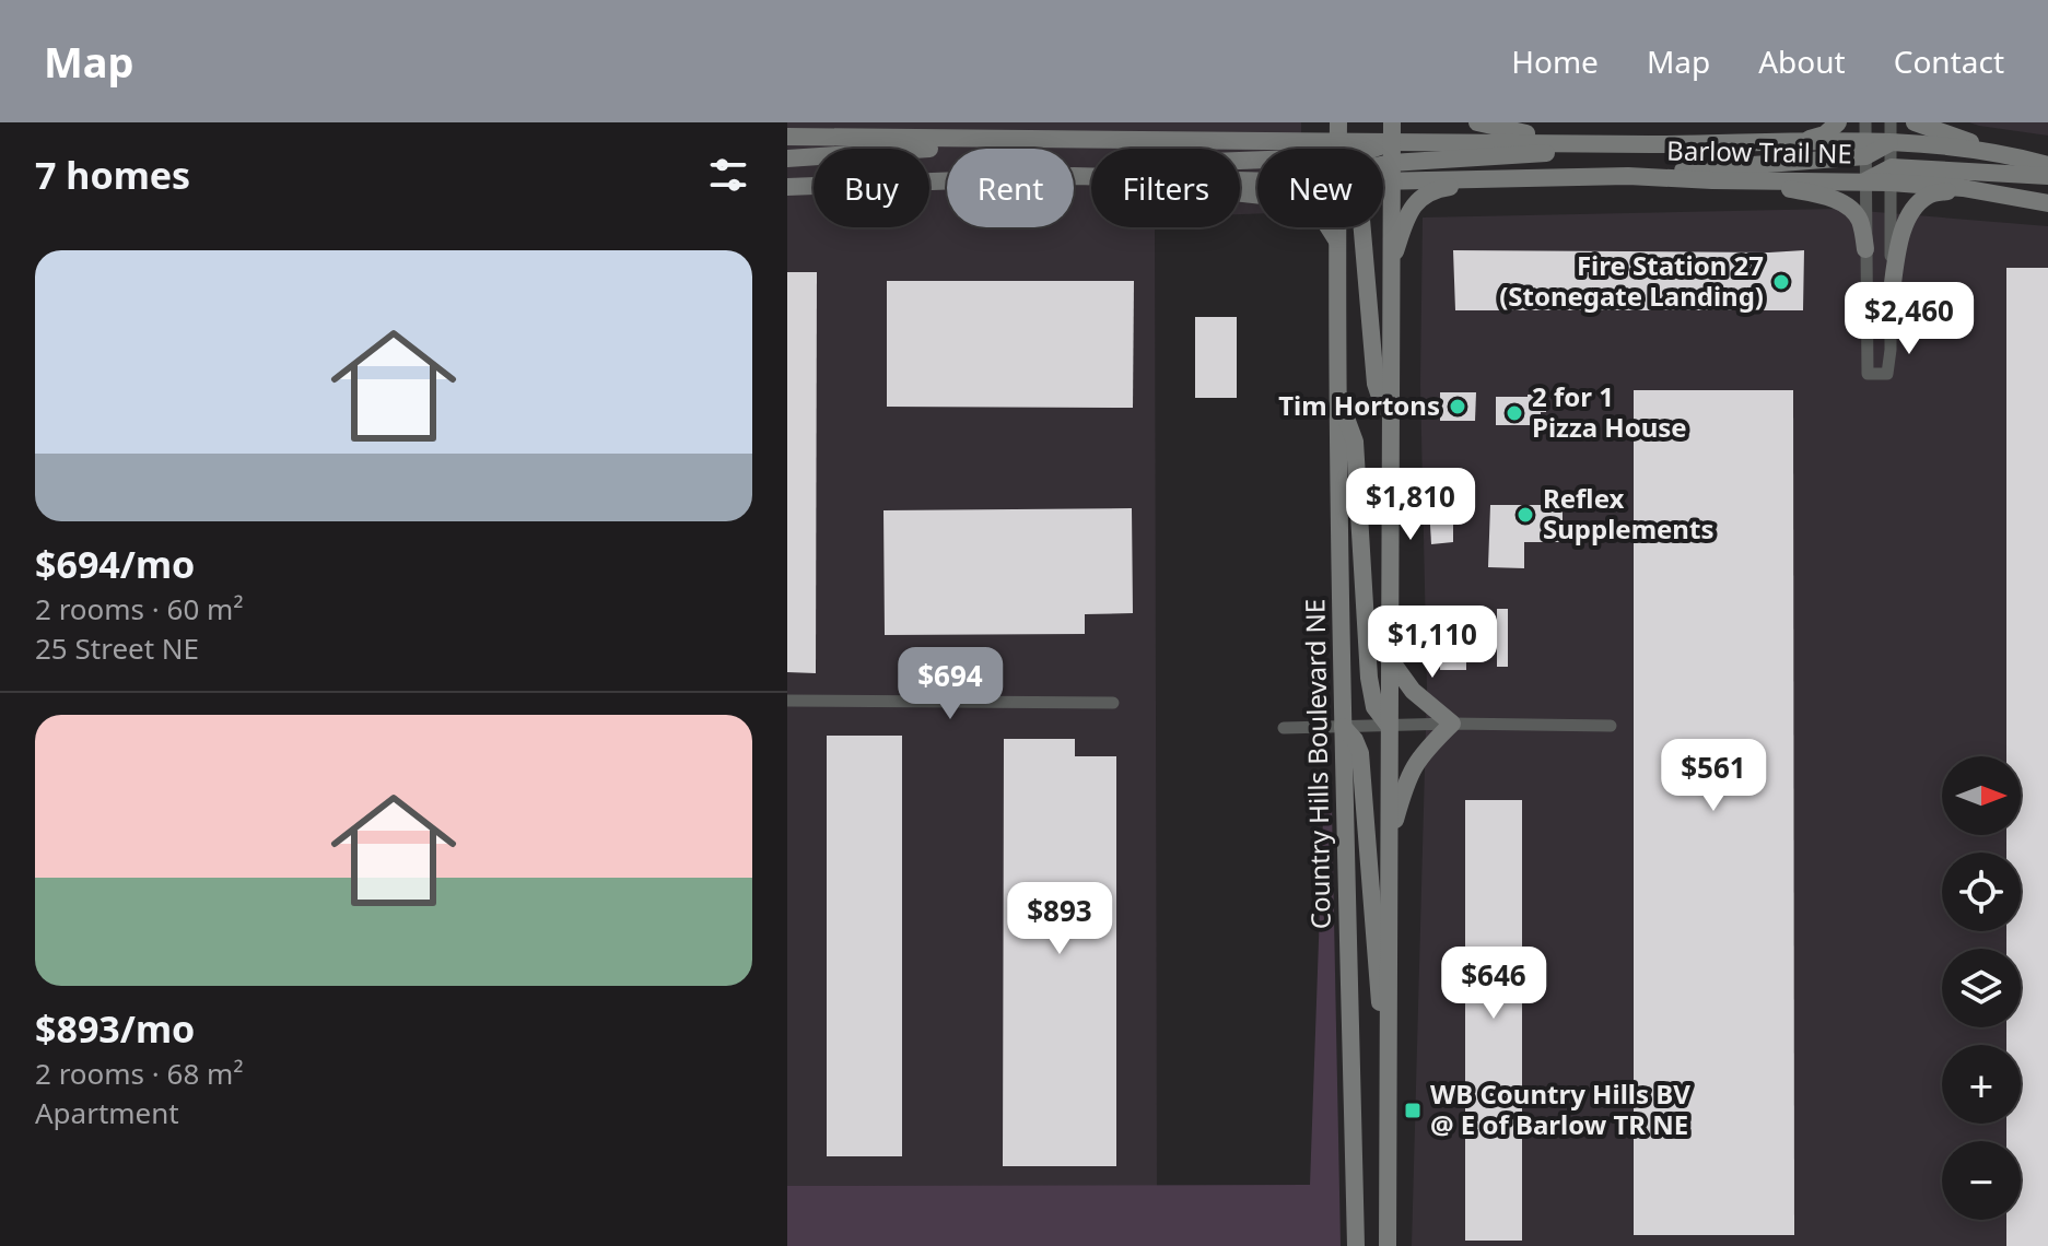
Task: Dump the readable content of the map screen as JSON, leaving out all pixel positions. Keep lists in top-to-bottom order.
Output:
{
  "streets": {
    "main road": ["Barlow Trail NE", "Country Hills Boulevard NE"]
  },
  "places": {
    "other": [
      "Fire Station 27 (Stonegate Landing)",
      "Tim Hortons",
      "2 for 1 Pizza House",
      "Reflex Supplements"
    ],
    "transit": ["WB Country Hills BV @ E of Barlow TR NE"]
  },
  "north": "right",
  "page": {
    "header": "Map",
    "nav": [
      "Home",
      "Map",
      "About",
      "Contact"
    ],
    "heading": "7 homes",
    "chip": [
      "Buy",
      "Rent",
      "Filters",
      "New"
    ],
    "list": [
      {
        "name": "$694/mo",
        "note": "2 rooms · 60 m² · 25 Street NE"
      },
      {
        "name": "$893/mo",
        "note": "2 rooms · 68 m² · Apartment"
      }
    ],
    "price": [
      "$2,460",
      "$1,810",
      "$1,110",
      "$694",
      "$561",
      "$893",
      "$646"
    ],
    "map_buttons": ["+", "−"]
  }
}
